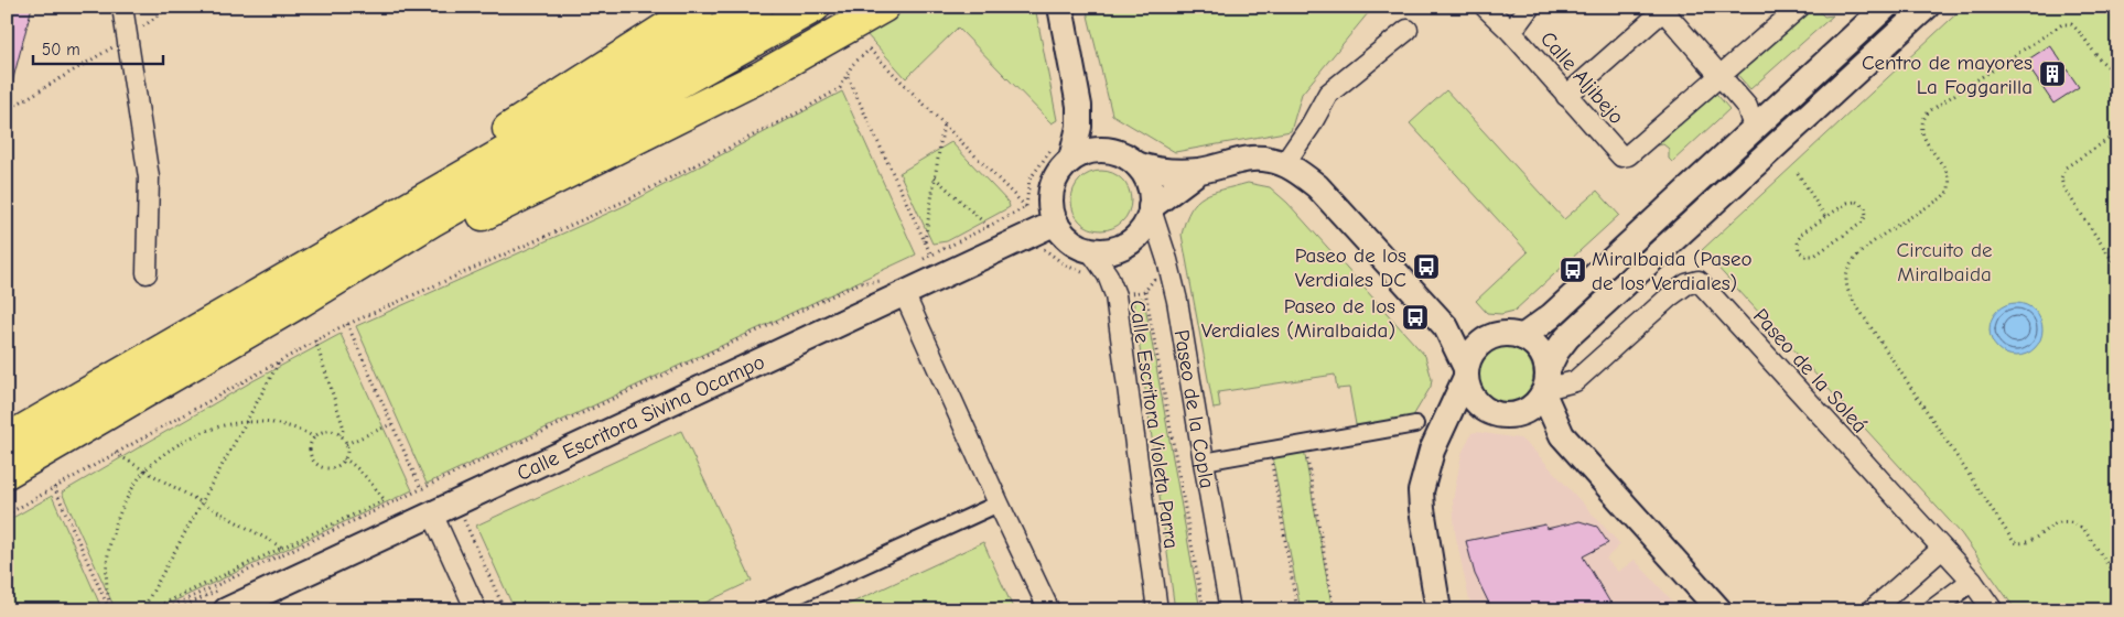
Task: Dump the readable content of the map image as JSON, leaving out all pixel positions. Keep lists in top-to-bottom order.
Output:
{
  "streets": {
    "street": [
      "Calle Aljibejo",
      "Paseo de la Soleá",
      "Paseo de la Copla",
      "Calle Escritora Sivina Ocampo",
      "Calle Escritora Violeta Parra"
    ]
  },
  "crossings": [
    ["Paseo de la Copla", "Calle Escritora Sivina Ocampo"],
    ["Paseo de la Copla", "Calle Escritora Violeta Parra"],
    ["Calle Escritora Sivina Ocampo", "Calle Escritora Violeta Parra"]
  ],
  "parks": ["Circuito de Miralbaida"],
  "places": {
    "building": ["Centro de mayores La Foggarilla"],
    "bus stop": ["Paseo de los Verdiales DC", "Miralbaida (Paseo de los Verdiales)", "Paseo de los Verdiales (Miralbaida)"]
  },
  "scale_bar": "50 m"
}
